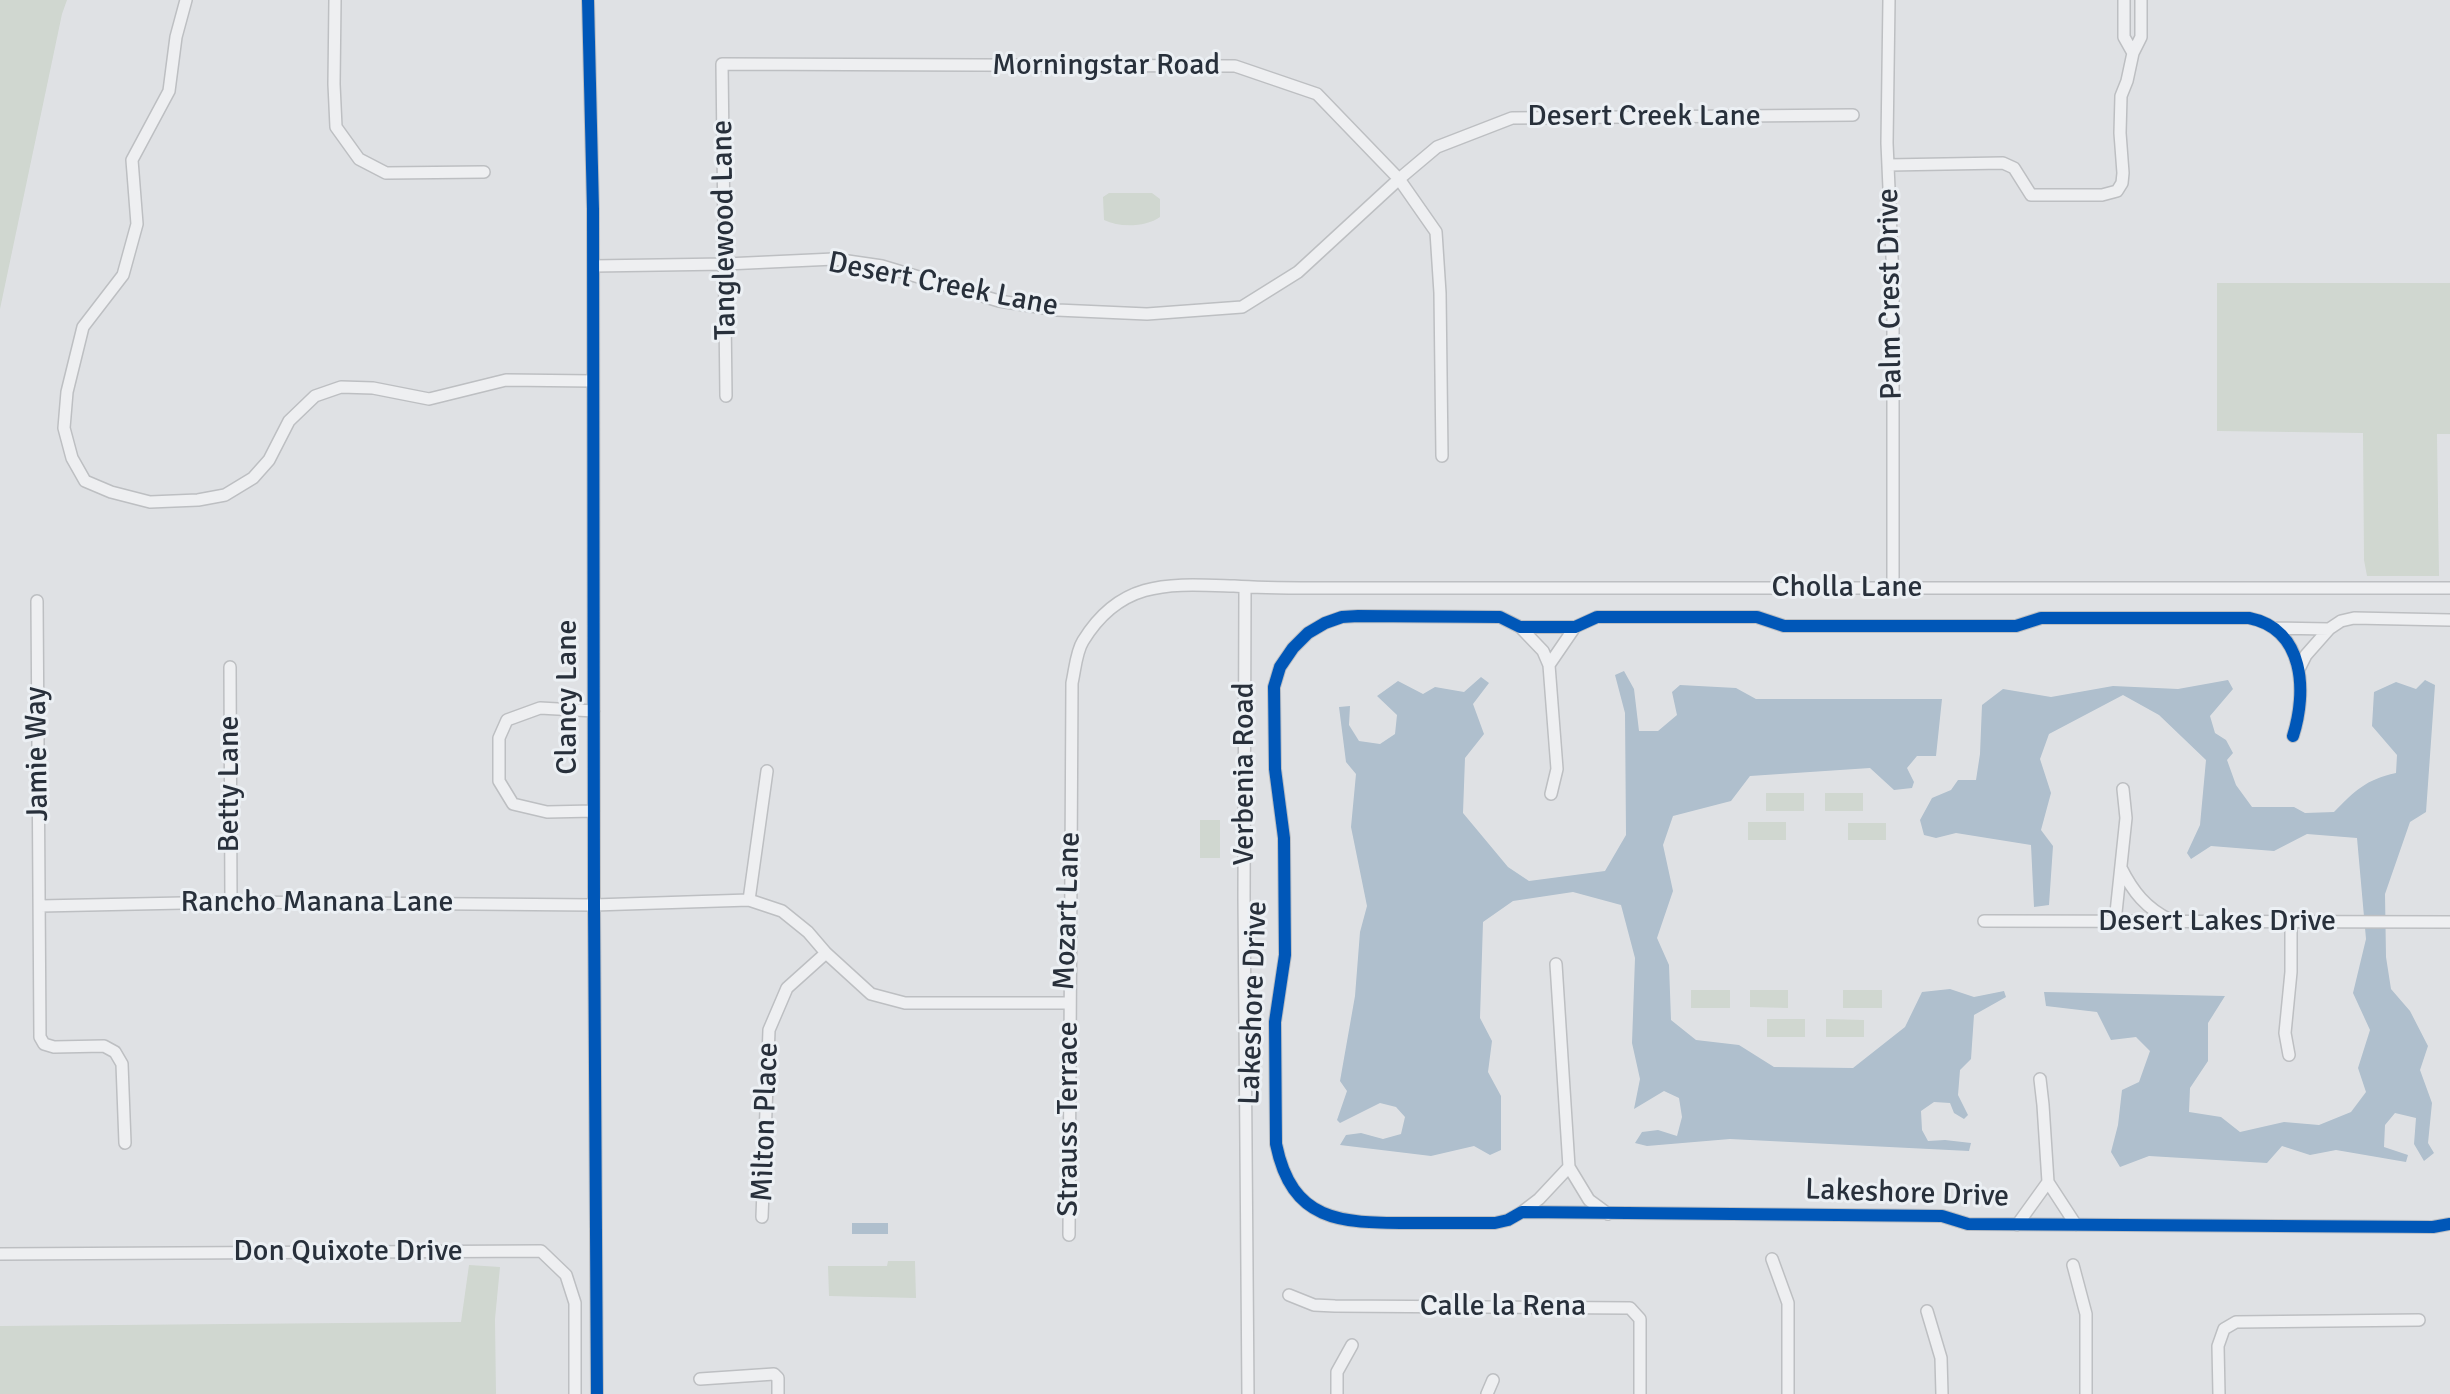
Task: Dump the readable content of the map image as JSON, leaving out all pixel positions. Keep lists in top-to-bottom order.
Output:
{
  "streets": {
    "street": [
      "Morningstar Road",
      "Desert Creek Lane",
      "Tanglewood Lane",
      "Palm Crest Drive",
      "Cholla Lane",
      "Clancy Lane",
      "Jamie Way",
      "Verbenia Road",
      "Betty Lane",
      "Rancho Manana Lane",
      "Mozart Lane",
      "Desert Lakes Drive",
      "Lakeshore Drive",
      "Strauss Terrace",
      "Milton Place",
      "Don Quixote Drive",
      "Calle la Rena"
    ]
  },
  "crossings": [
    ["Morningstar Road", "Desert Creek Lane"],
    ["Morningstar Road", "Tanglewood Lane"],
    ["Desert Creek Lane", "Tanglewood Lane"],
    ["Desert Creek Lane", "Clancy Lane"],
    ["Palm Crest Drive", "Cholla Lane"],
    ["Cholla Lane", "Verbenia Road"],
    ["Cholla Lane", "Mozart Lane"],
    ["Clancy Lane", "Rancho Manana Lane"],
    ["Clancy Lane", "Mozart Lane"],
    ["Jamie Way", "Rancho Manana Lane"],
    ["Verbenia Road", "Mozart Lane"],
    ["Betty Lane", "Rancho Manana Lane"],
    ["Rancho Manana Lane", "Mozart Lane"],
    ["Mozart Lane", "Strauss Terrace"],
    ["Mozart Lane", "Milton Place"]
  ]
}
